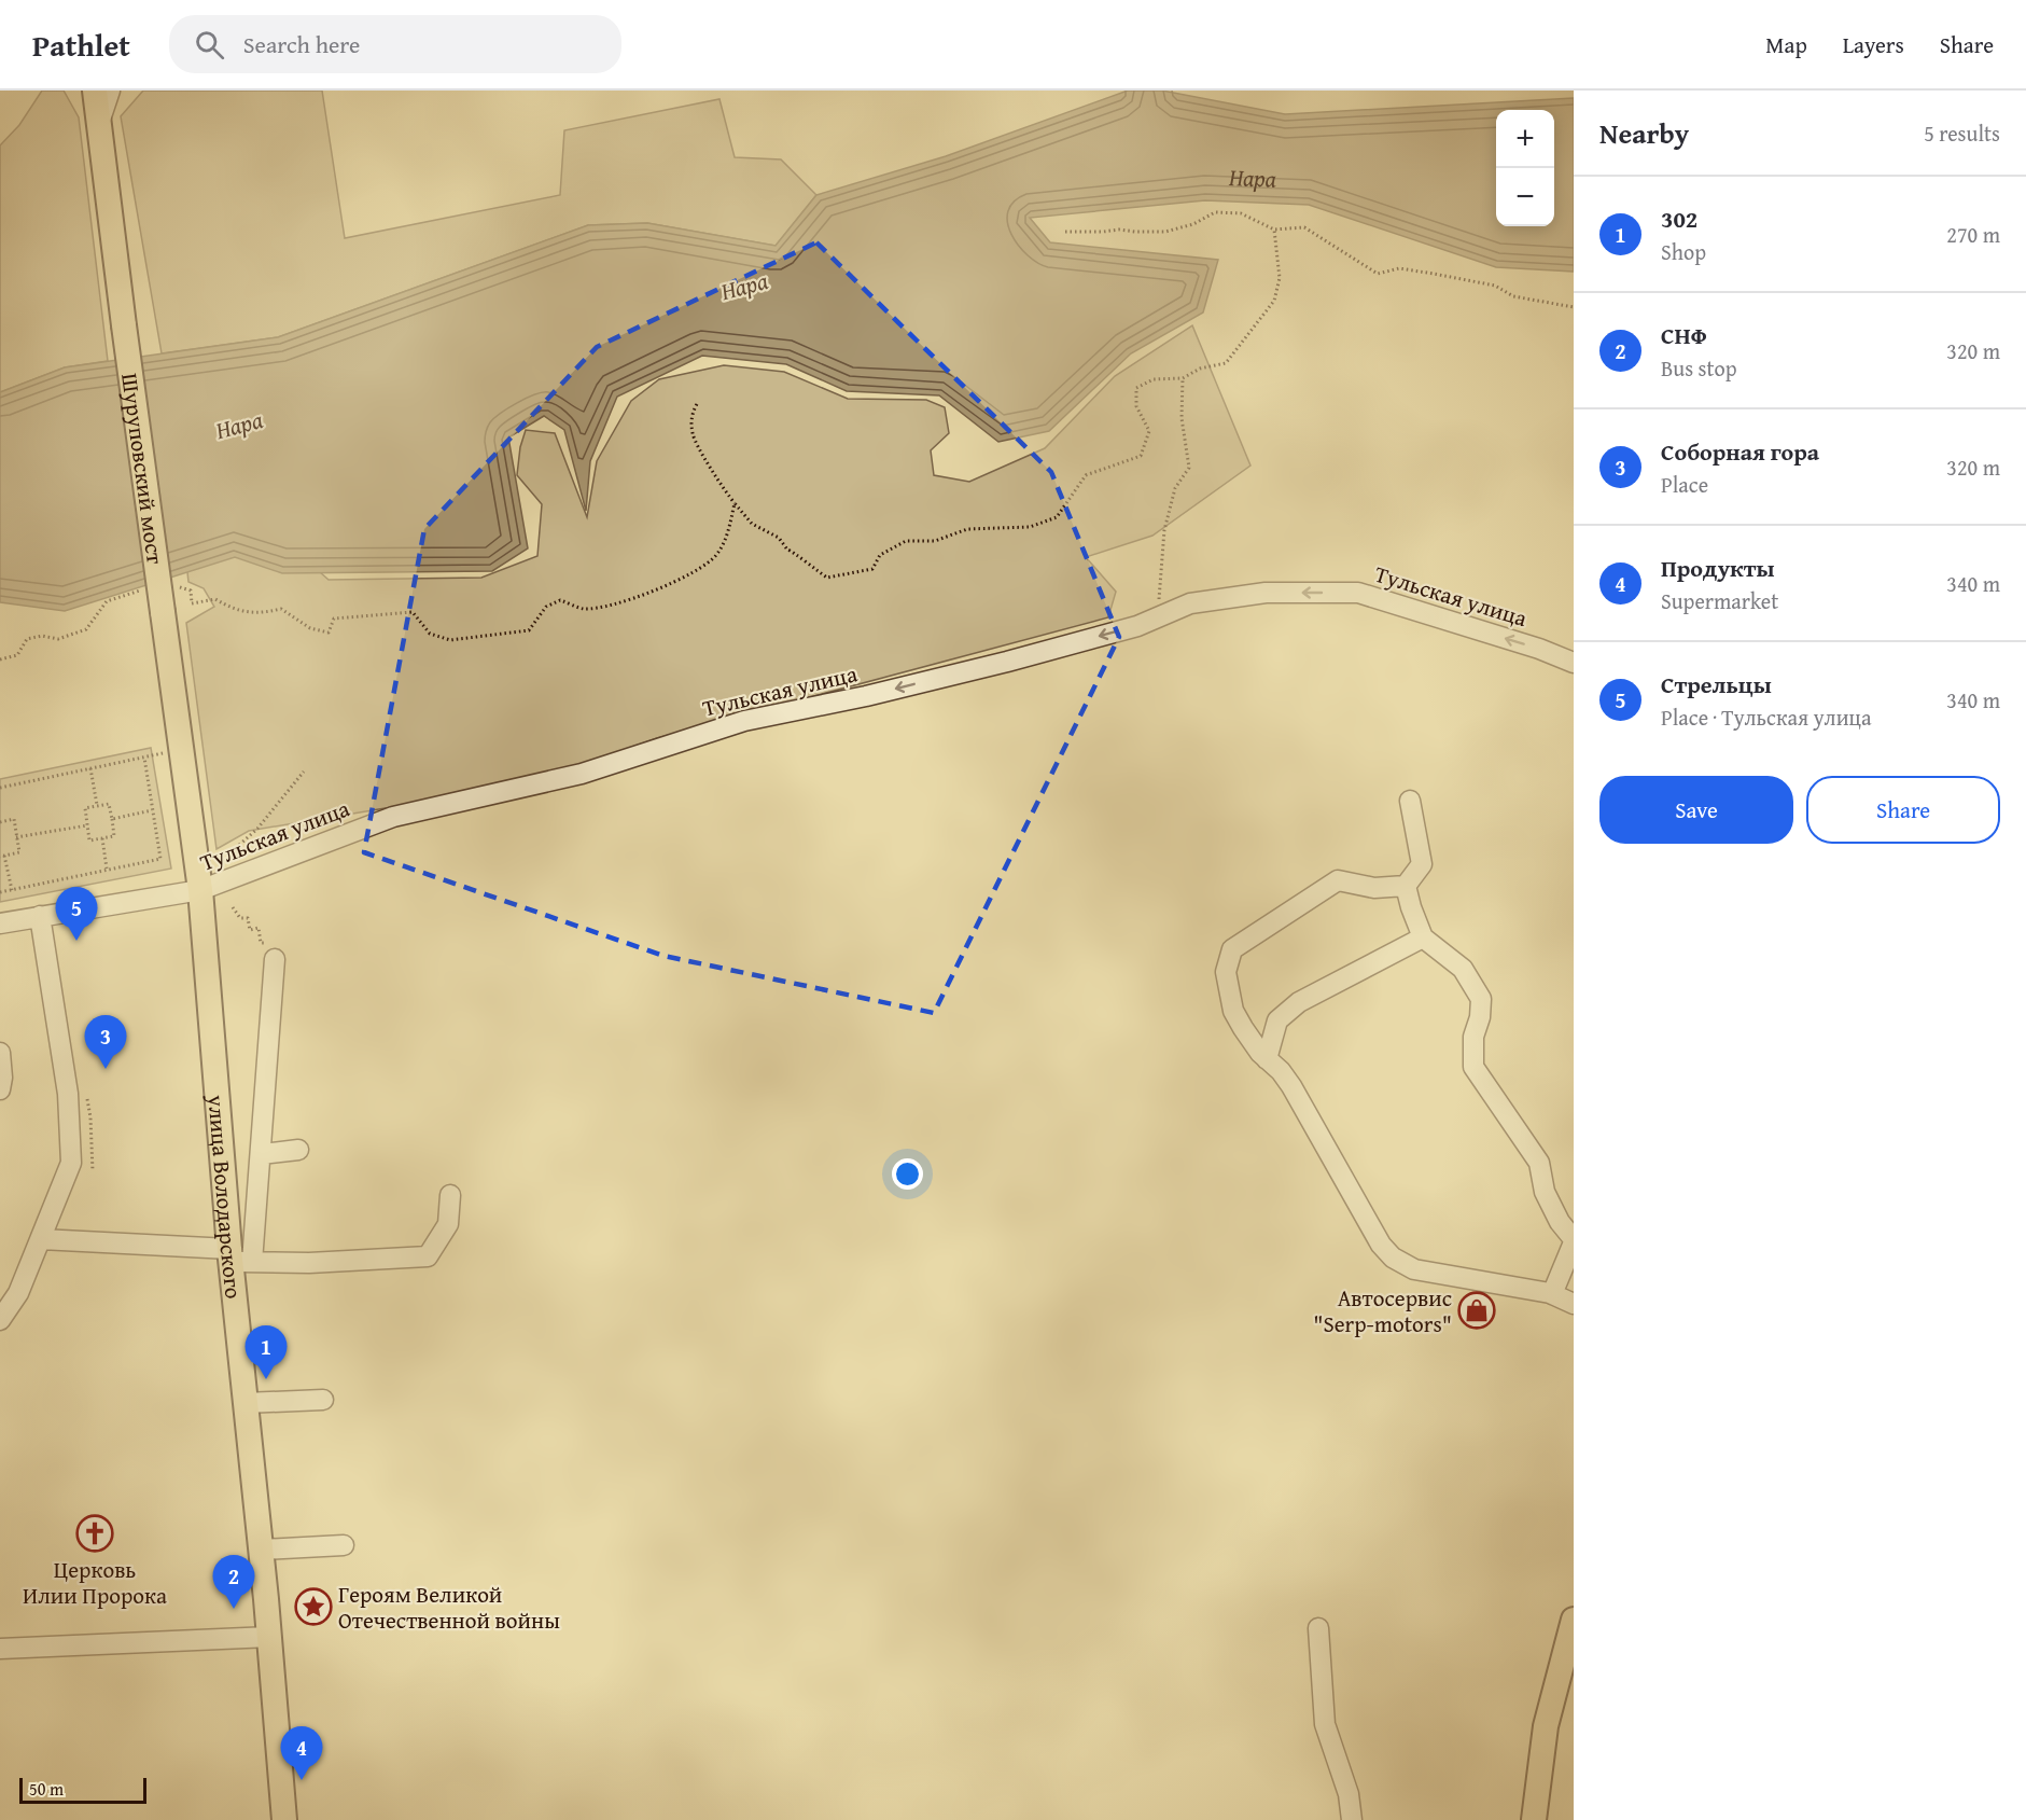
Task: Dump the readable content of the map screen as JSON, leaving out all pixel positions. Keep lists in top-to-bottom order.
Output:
{
  "streets": {
    "main road": ["Шуруповский мост", "улица Володарского"],
    "street": ["Тульская улица"]
  },
  "crossings": [
    ["Шуруповский мост", "улица Володарского"],
    ["Тульская улица", "улица Володарского"]
  ],
  "one_way": ["Тульская улица"],
  "water": ["Нара"],
  "places": {
    "shop": ["Автосервис \"Serp-motors\""],
    "church": ["Церковь Илии Пророка"],
    "place": ["Героям Великой Отечественной войны"]
  },
  "scale_bar": "50 m",
  "page": {
    "header": "Pathlet",
    "search": "Search here",
    "nav": ["Map", "Layers", "Share"],
    "heading": ["Nearby", "5 results"],
    "map_buttons": ["+", "−"],
    "list": [
      {
        "mark": "1",
        "name": "302",
        "note": "Shop",
        "value": "270 m"
      },
      {
        "mark": "2",
        "name": "СНФ",
        "note": "Bus stop",
        "value": "320 m"
      },
      {
        "mark": "3",
        "name": "Соборная гора",
        "note": "Place",
        "value": "320 m"
      },
      {
        "mark": "4",
        "name": "Продукты",
        "note": "Supermarket",
        "value": "340 m"
      },
      {
        "mark": "5",
        "name": "Стрельцы",
        "note": "Place · Тульская улица",
        "value": "340 m"
      }
    ],
    "buttons": ["Save", "Share"],
    "pins": [
      "5",
      "3",
      "1",
      "2",
      "4"
    ],
    "scale": "50 m"
  }
}
